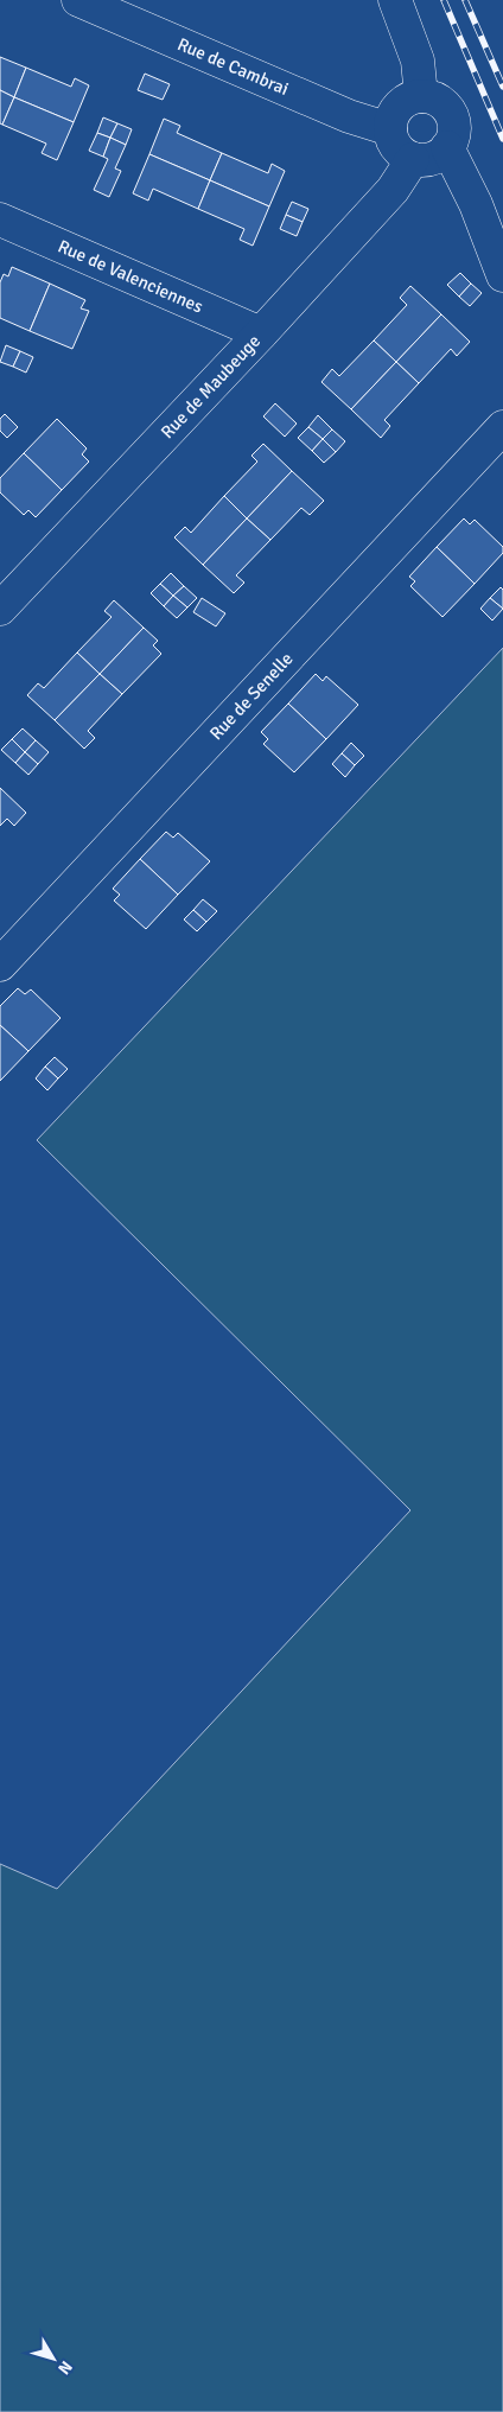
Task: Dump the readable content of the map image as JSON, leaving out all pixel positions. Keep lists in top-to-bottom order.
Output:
{
  "streets": {
    "street": [
      "Rue de Cambrai",
      "Rue de Valenciennes",
      "Rue de Maubeuge",
      "Rue de Senelle"
    ]
  },
  "crossings": [
    ["Rue de Cambrai", "Rue de Maubeuge"],
    ["Rue de Valenciennes", "Rue de Maubeuge"]
  ],
  "north": "bottom right"
}
